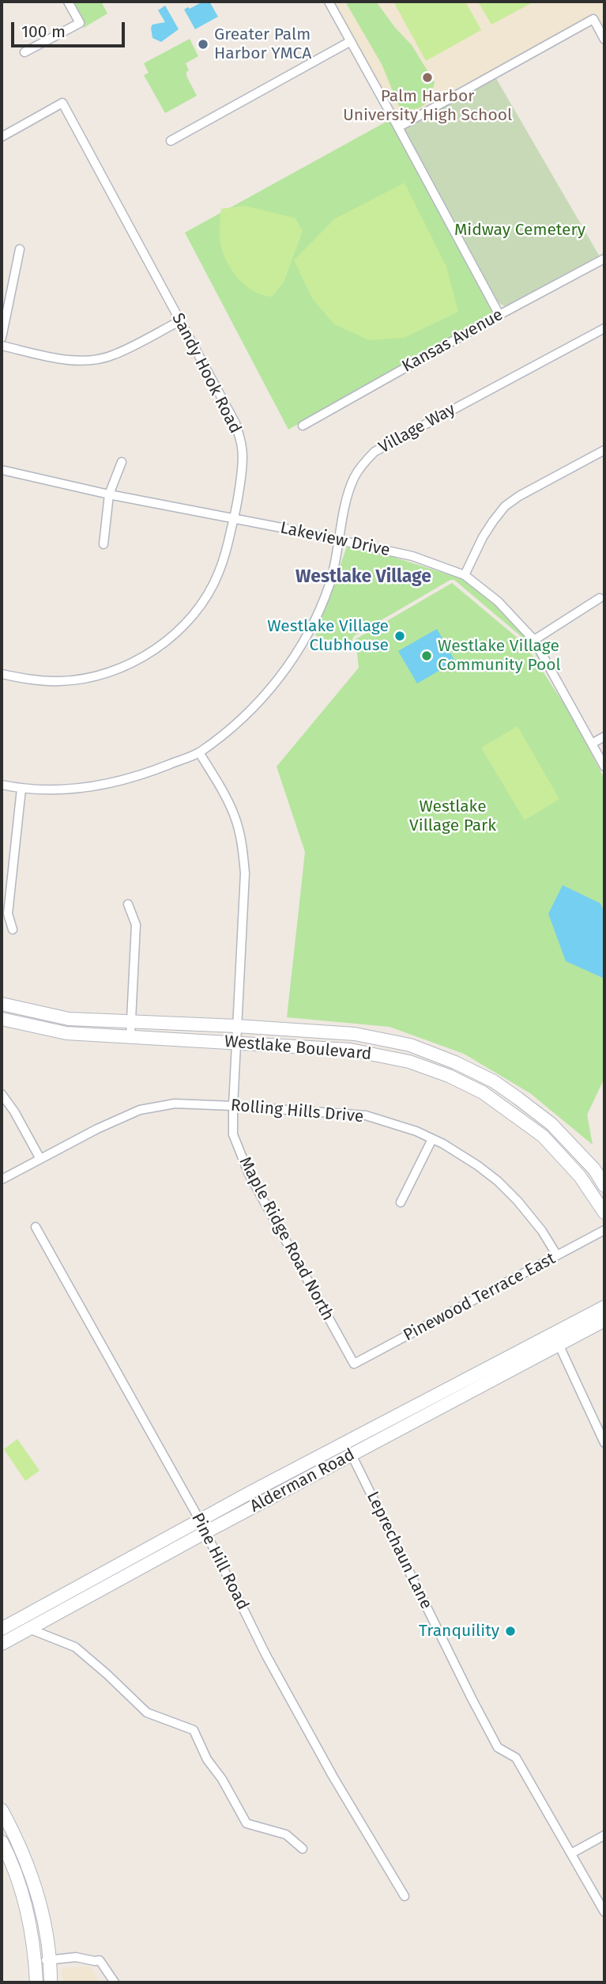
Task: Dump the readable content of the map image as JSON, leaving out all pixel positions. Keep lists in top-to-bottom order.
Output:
{
  "streets": {
    "main road": ["Westlake Boulevard", "Alderman Road"],
    "street": [
      "Kansas Avenue",
      "Sandy Hook Road",
      "Village Way",
      "Lakeview Drive",
      "Rolling Hills Drive",
      "Maple Ridge Road North",
      "Pinewood Terrace East",
      "Leprechaun Lane",
      "Pine Hill Road"
    ]
  },
  "crossings": [
    ["Sandy Hook Road", "Lakeview Drive"],
    ["Village Way", "Lakeview Drive"],
    ["Village Way", "Maple Ridge Road North"],
    ["Westlake Boulevard", "Maple Ridge Road North"],
    ["Rolling Hills Drive", "Maple Ridge Road North"],
    ["Rolling Hills Drive", "Pinewood Terrace East"],
    ["Maple Ridge Road North", "Pinewood Terrace East"],
    ["Alderman Road", "Leprechaun Lane"],
    ["Alderman Road", "Pine Hill Road"]
  ],
  "districts": ["Westlake Village"],
  "parks": ["Midway Cemetery", "Westlake Village Park"],
  "places": [
    "Greater Palm Harbor YMCA",
    "Palm Harbor University High School",
    "Westlake Village Clubhouse",
    "Westlake Village Community Pool",
    "Tranquility"
  ],
  "scale_bar": "100 m"
}
